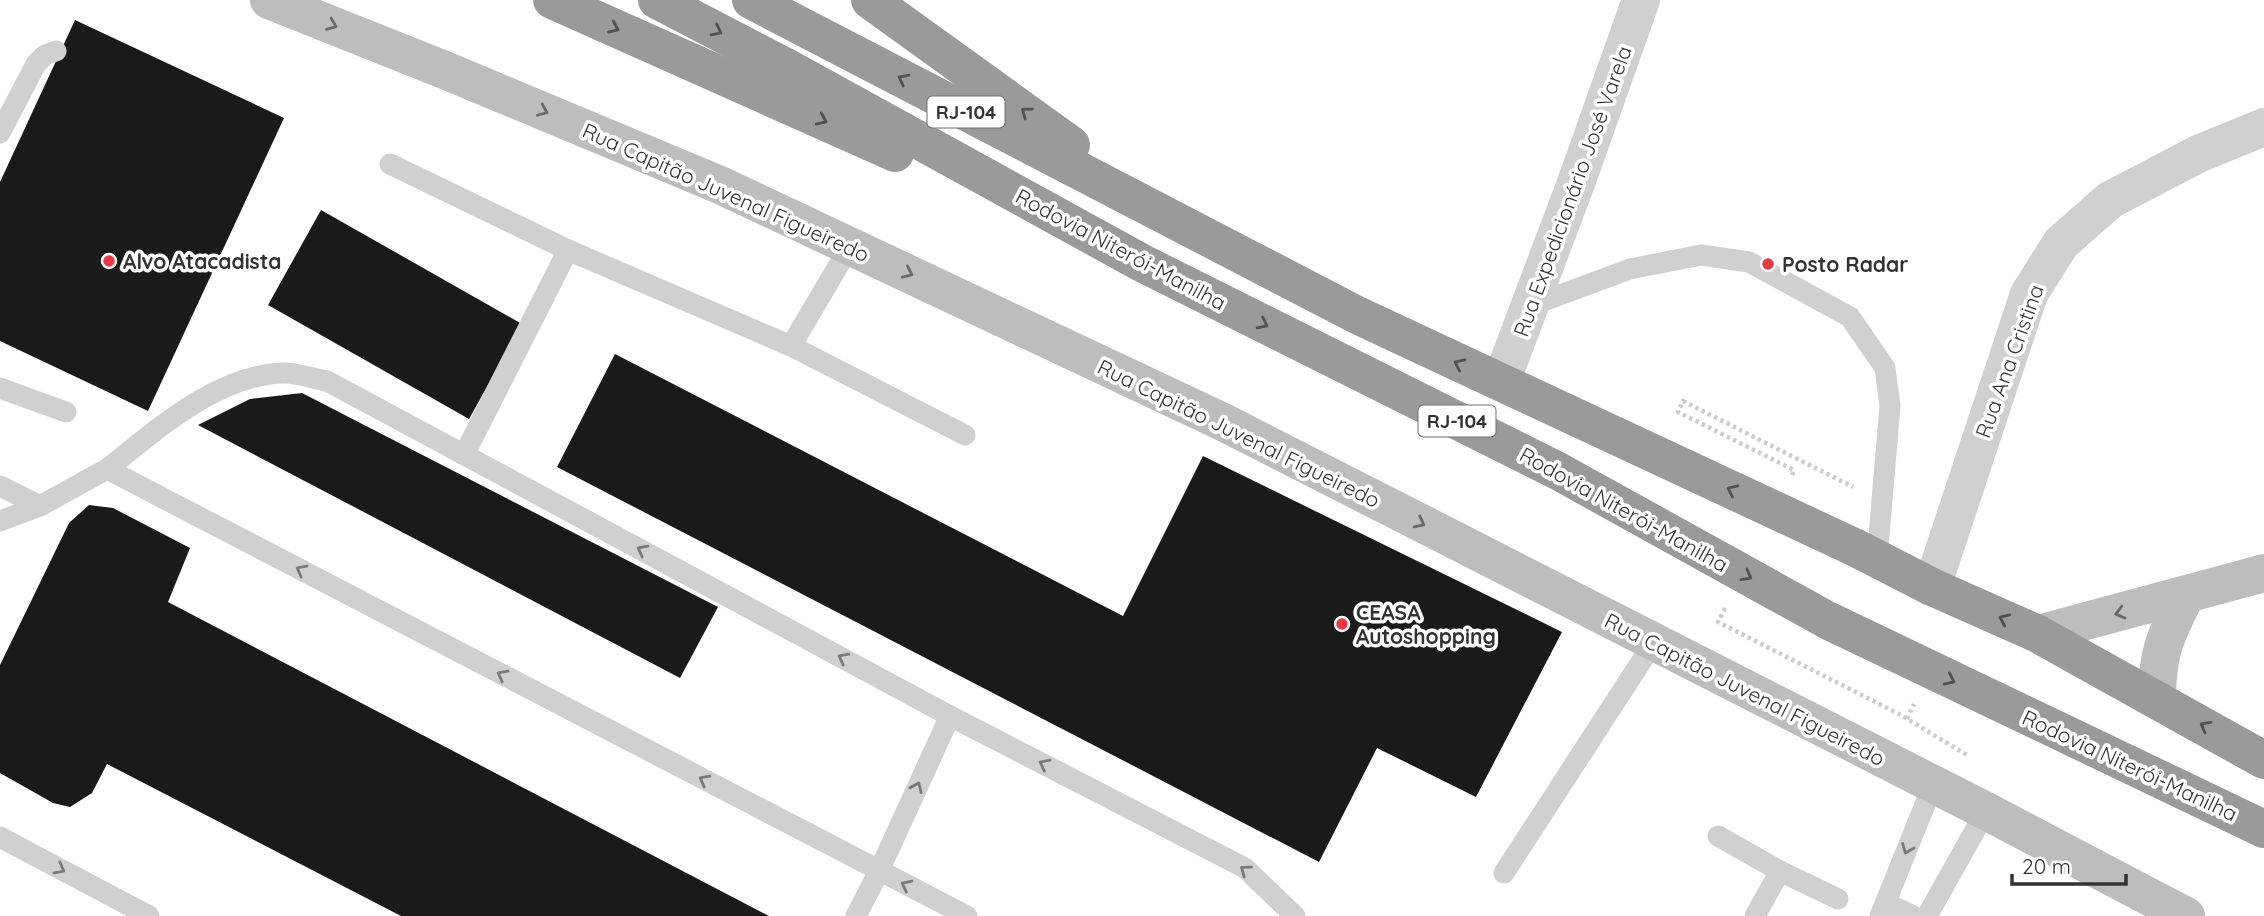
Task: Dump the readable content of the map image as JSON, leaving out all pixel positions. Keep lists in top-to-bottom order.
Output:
{
  "streets": {
    "highway": ["RJ-104", "Rodovia Niterói-Manilha"],
    "main road": ["Rua Capitão Juvenal Figueiredo"],
    "street": ["Rua Expedicionário José Varela", "Rua Ana Cristina"]
  },
  "crossings": [
    ["RJ-104", "Rua Expedicionário José Varela"],
    ["RJ-104", "Rua Ana Cristina"]
  ],
  "one_way": ["Rua Capitão Juvenal Figueiredo"],
  "places": ["Alvo Atacadista", "Posto Radar", "CEASA Autoshopping"],
  "scale_bar": "20 m"
}
